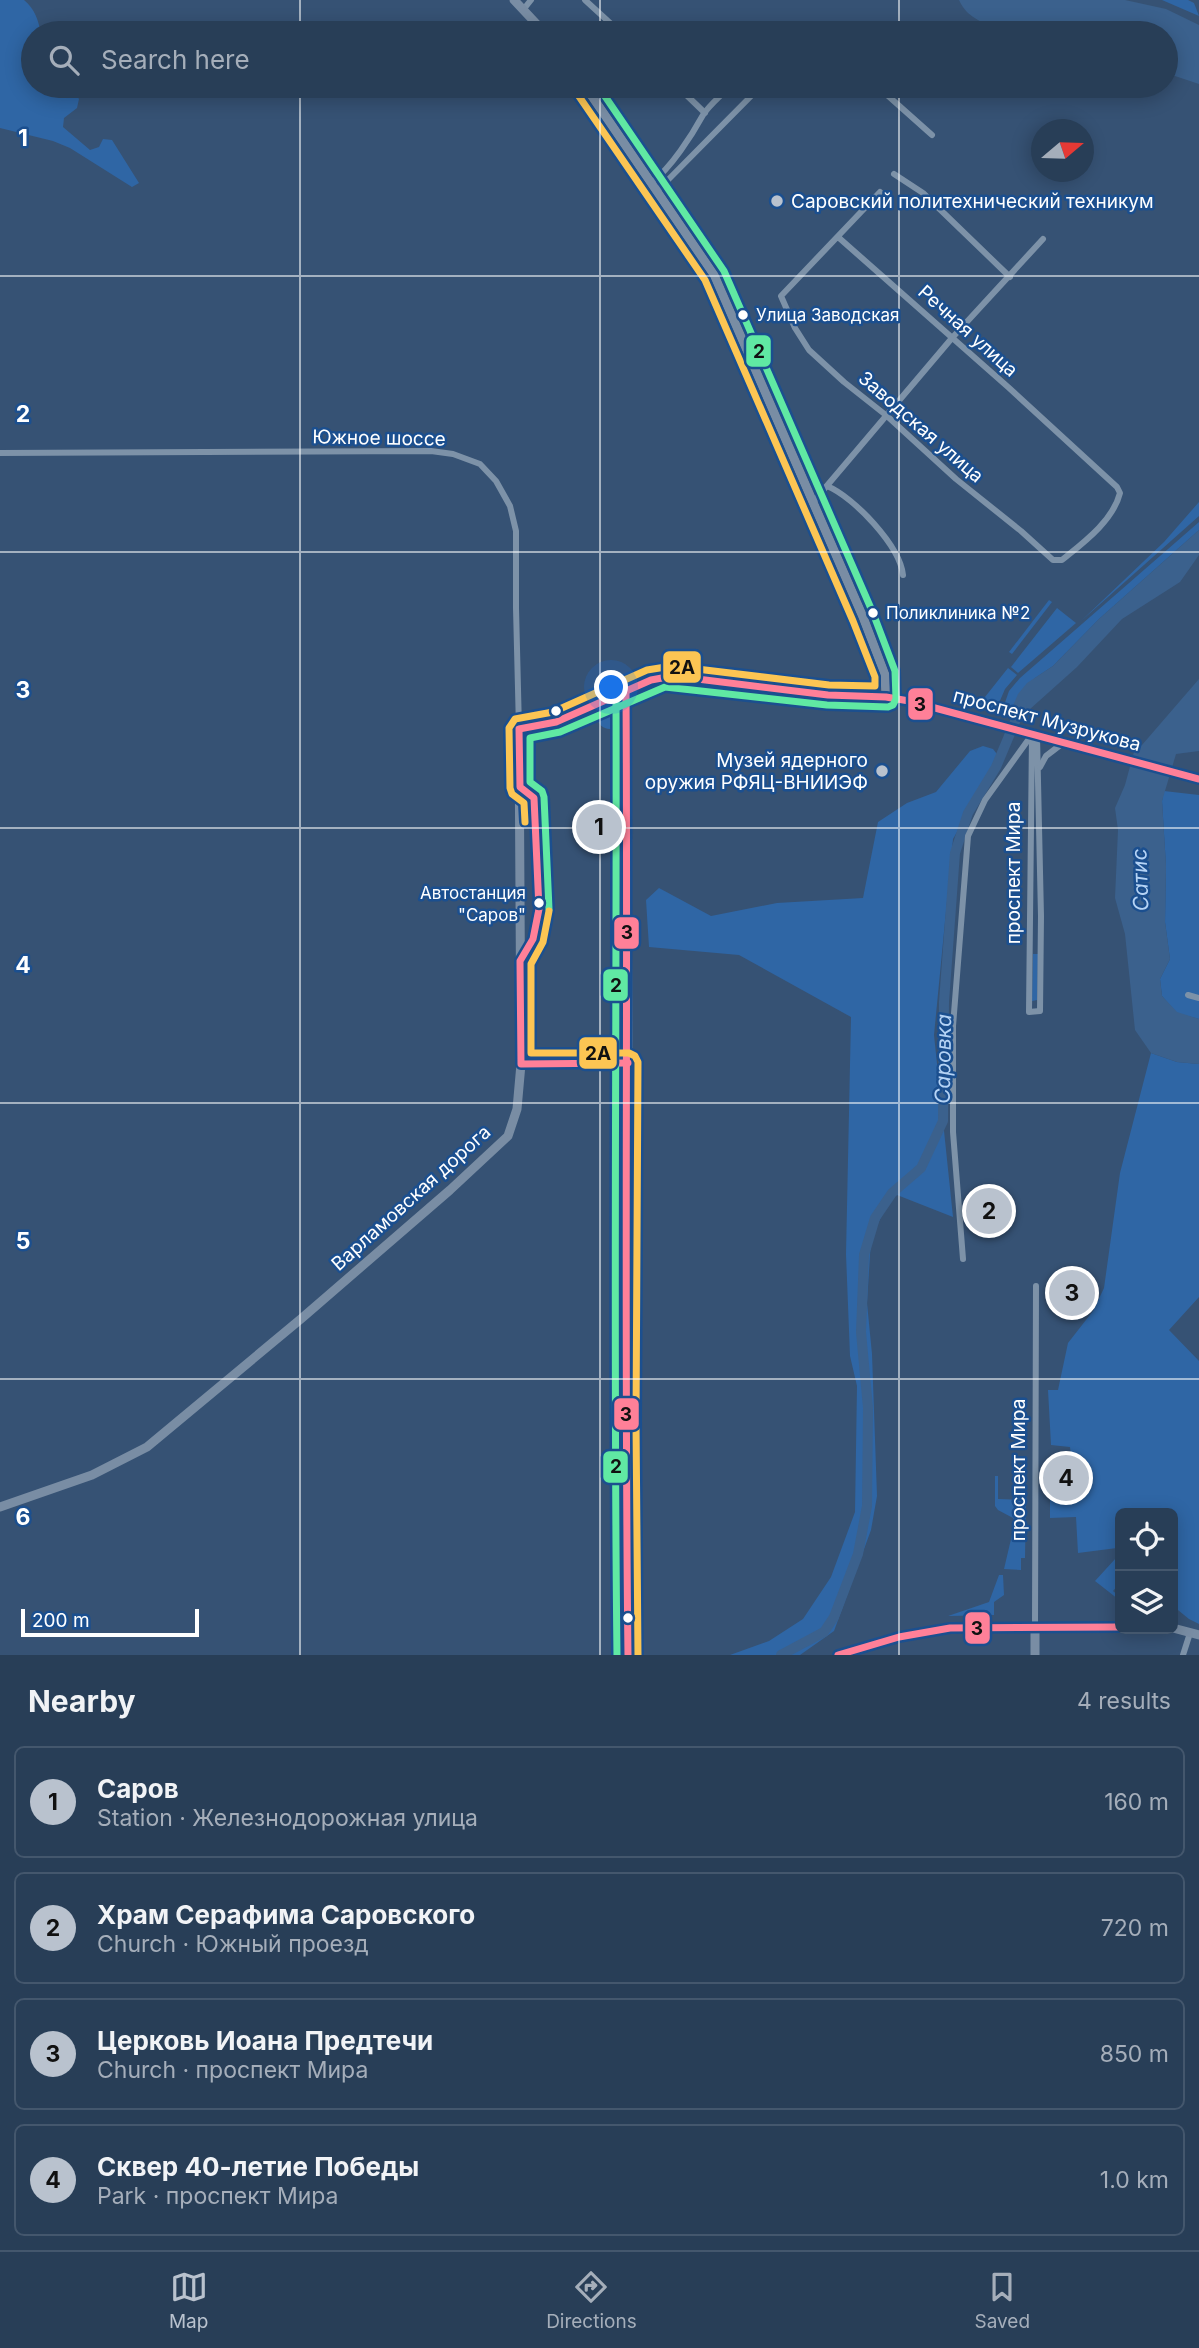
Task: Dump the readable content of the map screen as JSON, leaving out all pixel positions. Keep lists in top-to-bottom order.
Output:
{
  "streets": {
    "street": [
      "Речная улица",
      "Заводская улица",
      "Южное шоссе",
      "проспект Музрукова",
      "проспект Мира",
      "Варламовская дорога"
    ]
  },
  "crossings": [
    ["Речная улица", "Заводская улица"],
    ["Южное шоссе", "проспект Музрукова"],
    ["Южное шоссе", "Варламовская дорога"],
    ["проспект Музрукова", "проспект Мира"],
    ["проспект Музрукова", "Варламовская дорога"]
  ],
  "water": ["Сатис", "Саровка"],
  "places": [
    "Саровский политехнический техникум",
    "Улица Заводская",
    "Поликлиника №2",
    "Музей ядерного оружия РФЯЦ-ВНИИЭФ",
    "Автостанция \"Саров\""
  ],
  "lines": ["transit line 2", "transit line 2А", "transit line 3"],
  "scale_bar": "200 m",
  "north": "right",
  "page": {
    "search": "Search here",
    "pins": [
      "1",
      "2",
      "3",
      "4"
    ],
    "scale": "200 m",
    "heading": ["Nearby", "4 results"],
    "list": [
      {
        "mark": "1",
        "name": "Саров",
        "note": "Station · Железнодорожная улица",
        "value": "160 m"
      },
      {
        "mark": "2",
        "name": "Храм Серафима Саровского",
        "note": "Church · Южный проезд",
        "value": "720 m"
      },
      {
        "mark": "3",
        "name": "Церковь Иоана Предтечи",
        "note": "Church · проспект Мира",
        "value": "850 m"
      },
      {
        "mark": "4",
        "name": "Сквер 40-летие Победы",
        "note": "Park · проспект Мира",
        "value": "1.0 km"
      }
    ],
    "nav": ["Map", "Directions", "Saved"]
  },
  "grid": {
    "rows": [
      "1",
      "2",
      "3",
      "4",
      "5",
      "6"
    ]
  }
}
